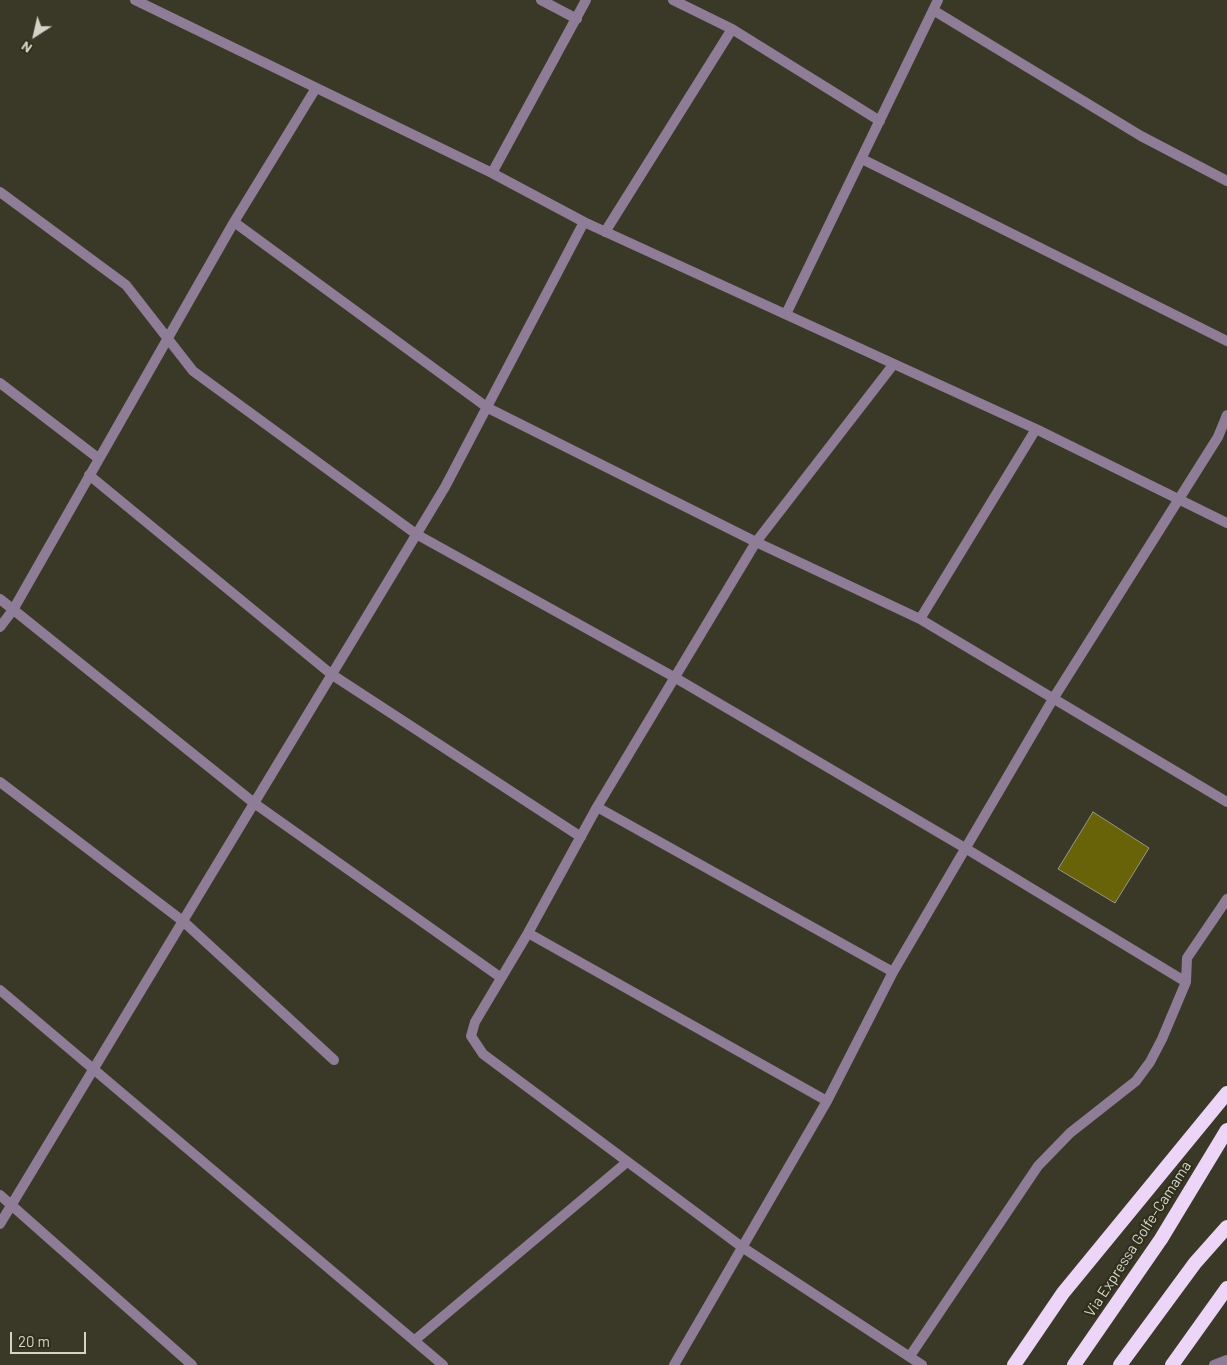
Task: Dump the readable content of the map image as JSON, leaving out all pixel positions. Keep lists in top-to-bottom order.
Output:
{
  "streets": {
    "highway": ["Via Expressa Golfe-Camama"]
  },
  "scale_bar": "20 m",
  "north": "bottom left"
}
